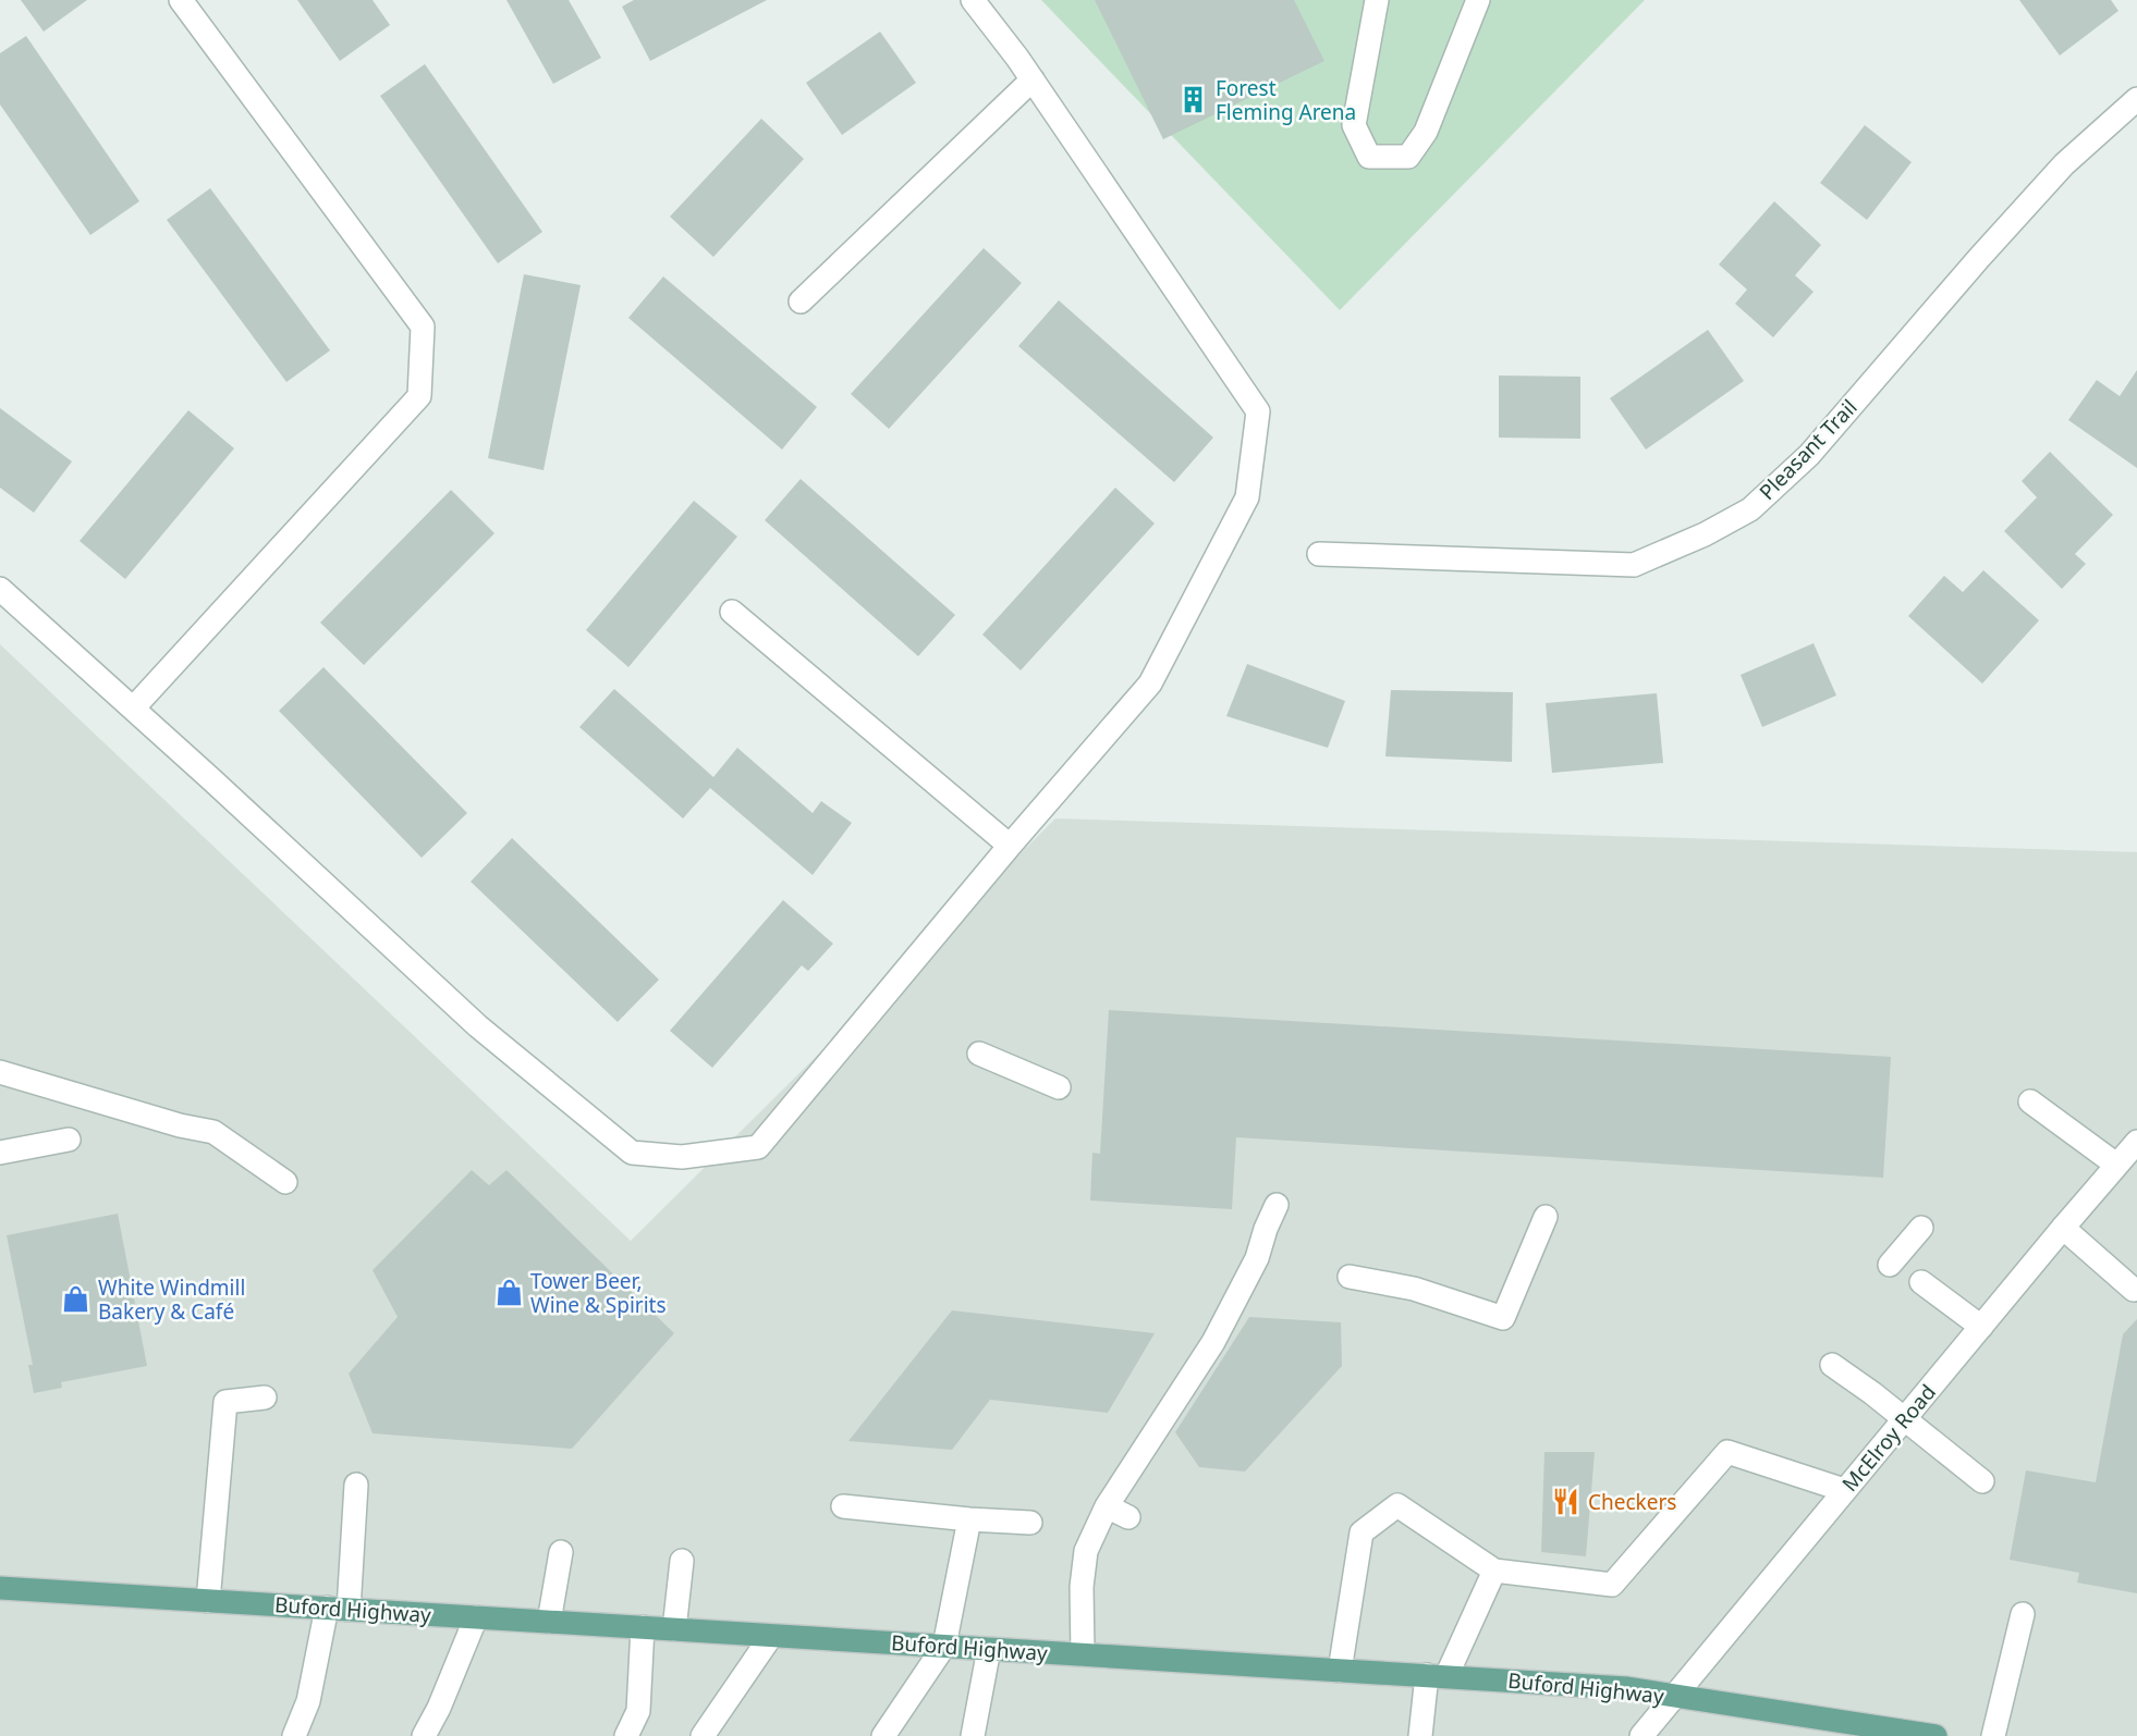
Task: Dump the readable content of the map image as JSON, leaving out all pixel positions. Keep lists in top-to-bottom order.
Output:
{
  "streets": {
    "main road": ["Buford Highway"],
    "street": ["Pleasant Trail", "McElroy Road"]
  },
  "crossings": [
    ["McElroy Road", "Buford Highway"]
  ],
  "places": {
    "building": ["Forest Fleming Arena"],
    "shop": ["Tower Beer, Wine & Spirits", "White Windmill Bakery & Café"],
    "restaurant": ["Checkers"]
  }
}
